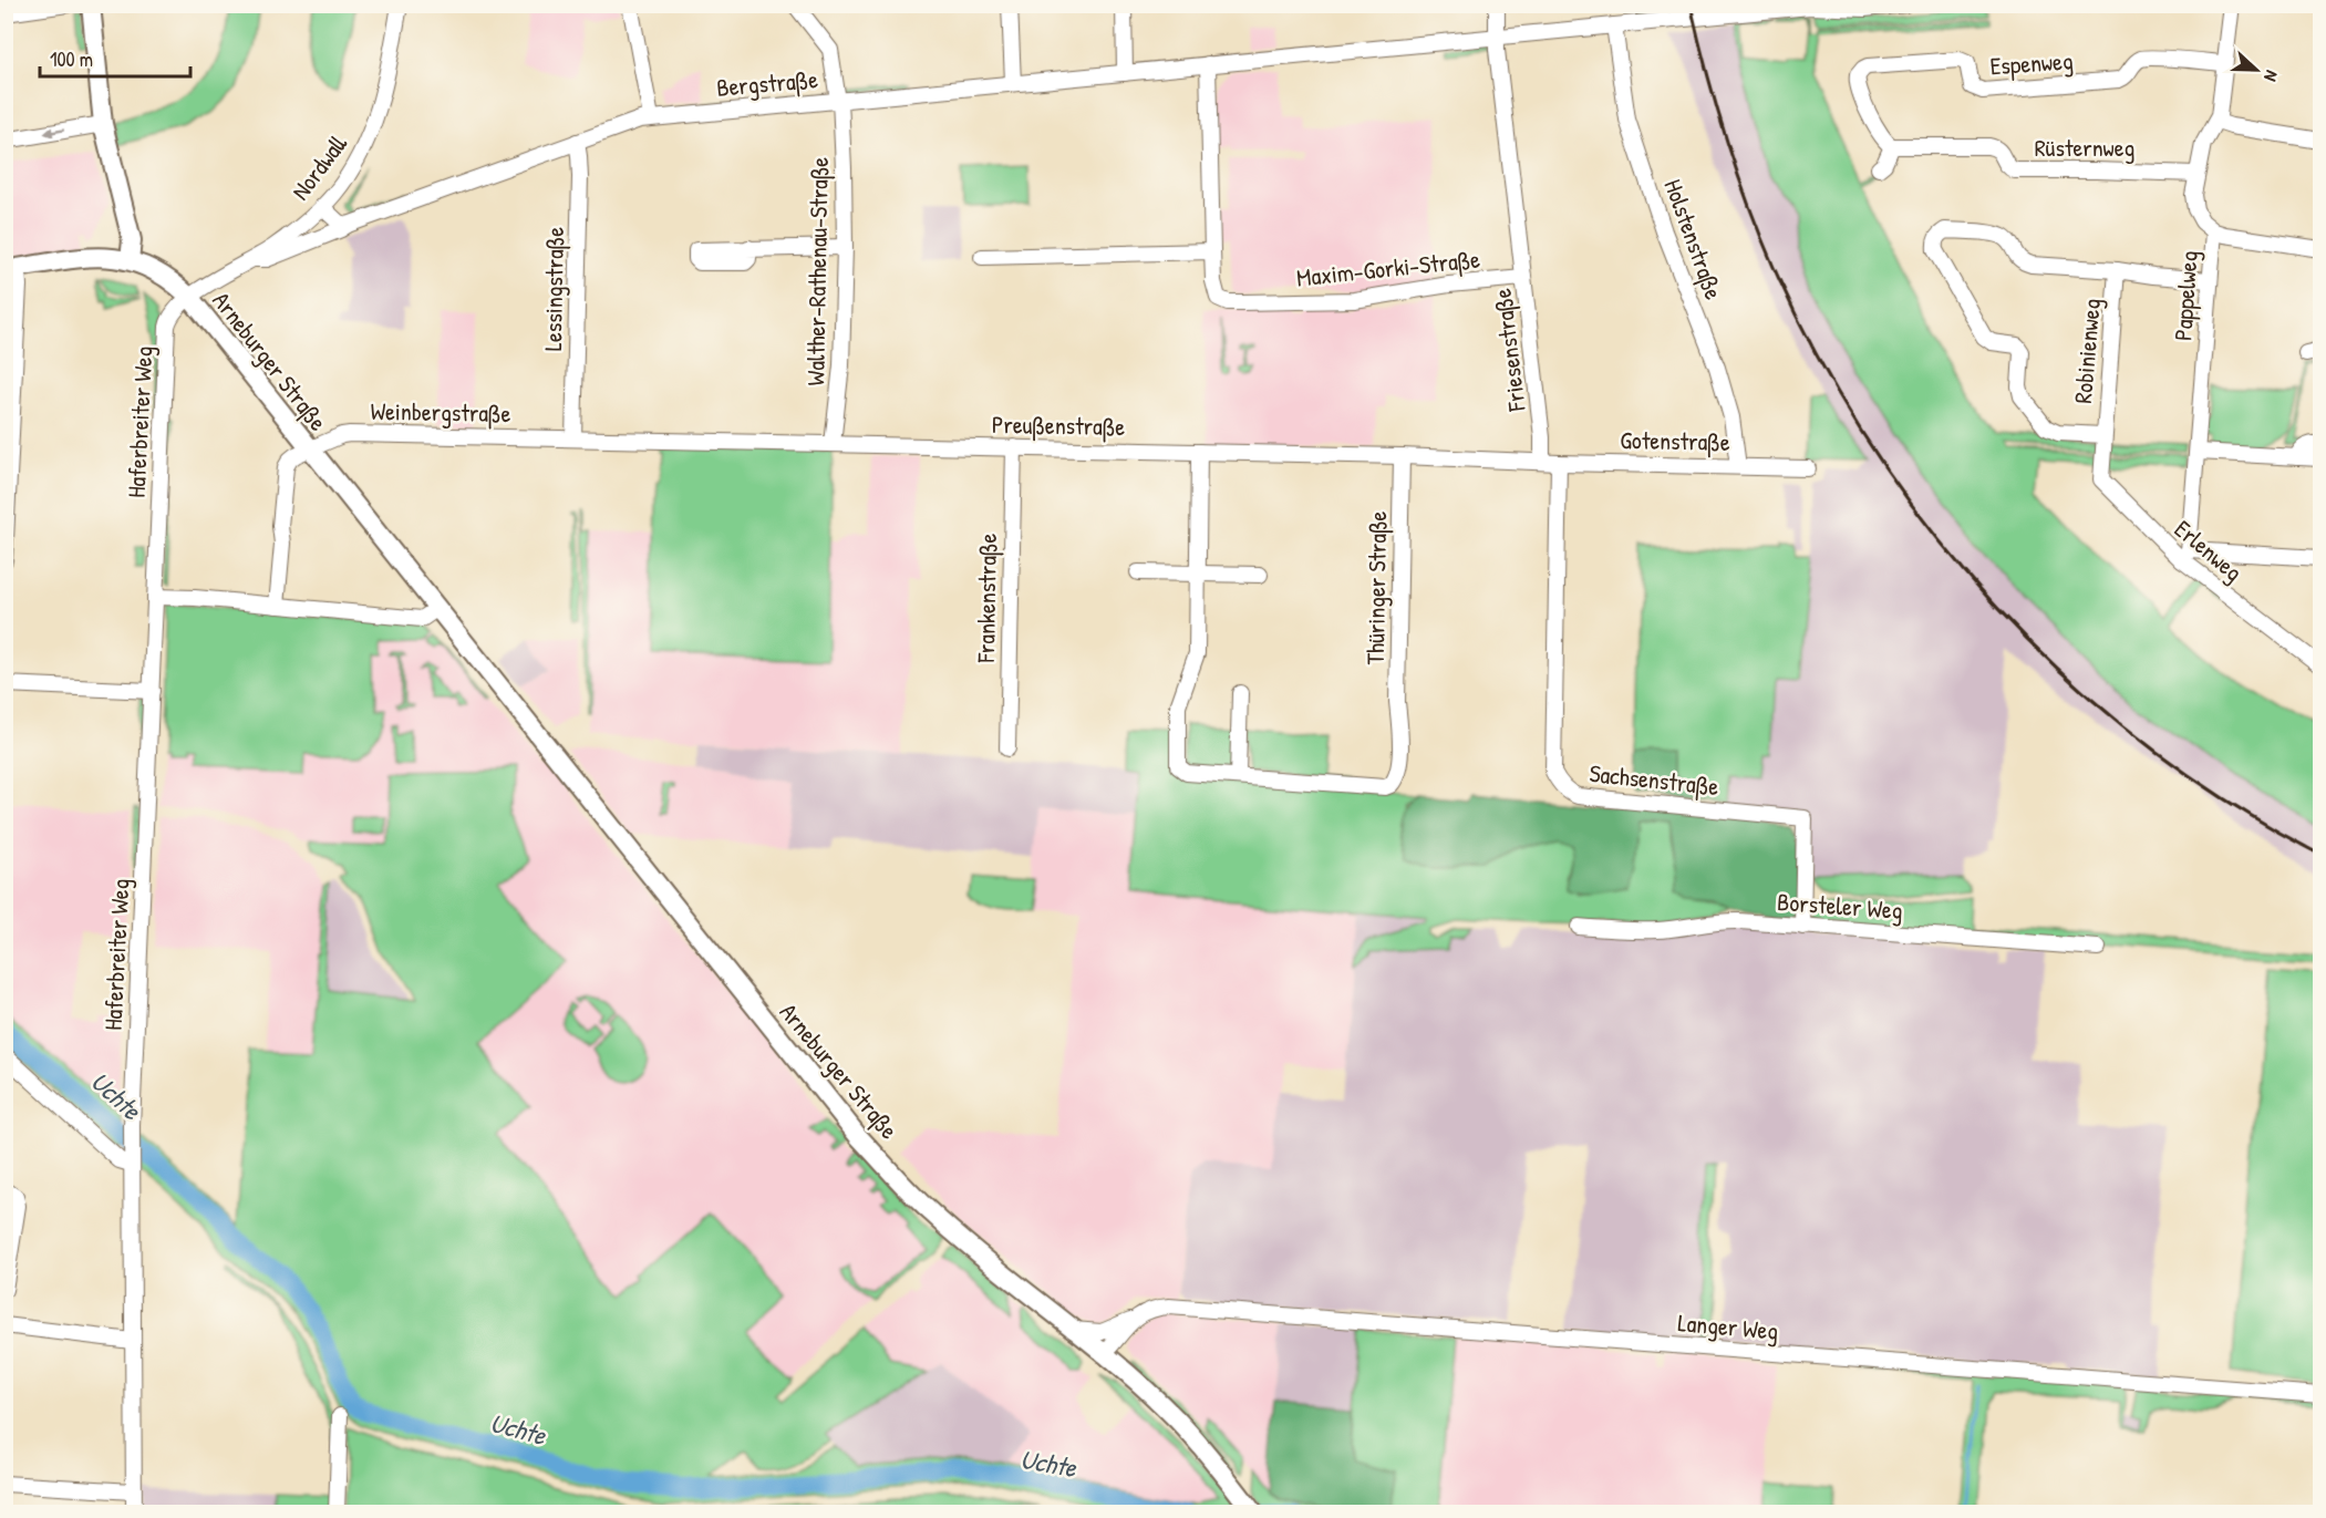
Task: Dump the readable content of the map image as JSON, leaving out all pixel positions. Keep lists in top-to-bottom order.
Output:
{
  "streets": {
    "main road": ["Arneburger Straße"],
    "street": [
      "Espenweg",
      "Bergstraße",
      "Rüsternweg",
      "Nordwall",
      "Holstenstraße",
      "Maxim-Gorki-Straße",
      "Walther-Rathenau-Straße",
      "Lessingstraße",
      "Pappelweg",
      "Friesenstraße",
      "Robinienweg",
      "Weinbergstraße",
      "Haferbreiter Weg",
      "Preußenstraße",
      "Gotenstraße",
      "Erlenweg",
      "Thüringer Straße",
      "Frankenstraße",
      "Sachsenstraße",
      "Borsteler Weg",
      "Langer Weg"
    ]
  },
  "crossings": [
    ["Espenweg", "Rüsternweg"],
    ["Espenweg", "Pappelweg"],
    ["Bergstraße", "Nordwall"],
    ["Bergstraße", "Holstenstraße"],
    ["Bergstraße", "Walther-Rathenau-Straße"],
    ["Bergstraße", "Lessingstraße"],
    ["Bergstraße", "Friesenstraße"],
    ["Rüsternweg", "Pappelweg"],
    ["Nordwall", "Arneburger Straße"],
    ["Nordwall", "Haferbreiter Weg"],
    ["Holstenstraße", "Gotenstraße"],
    ["Maxim-Gorki-Straße", "Friesenstraße"],
    ["Walther-Rathenau-Straße", "Preußenstraße"],
    ["Lessingstraße", "Weinbergstraße"],
    ["Lessingstraße", "Preußenstraße"],
    ["Pappelweg", "Robinienweg"],
    ["Pappelweg", "Erlenweg"],
    ["Friesenstraße", "Preußenstraße"],
    ["Friesenstraße", "Gotenstraße"],
    ["Robinienweg", "Erlenweg"],
    ["Arneburger Straße", "Weinbergstraße"],
    ["Arneburger Straße", "Haferbreiter Weg"],
    ["Arneburger Straße", "Langer Weg"],
    ["Weinbergstraße", "Preußenstraße"],
    ["Preußenstraße", "Gotenstraße"],
    ["Preußenstraße", "Thüringer Straße"],
    ["Preußenstraße", "Frankenstraße"],
    ["Gotenstraße", "Sachsenstraße"],
    ["Sachsenstraße", "Borsteler Weg"]
  ],
  "water": ["Uchte"],
  "scale_bar": "100 m",
  "north": "right"
}
